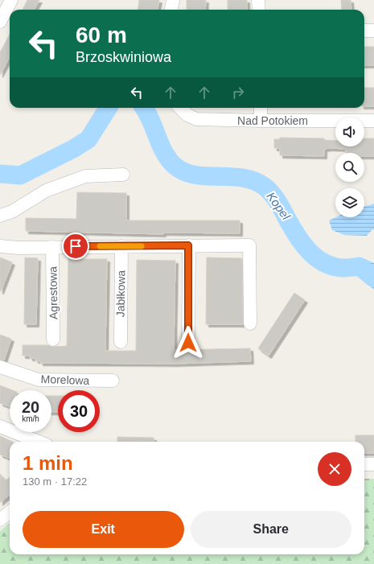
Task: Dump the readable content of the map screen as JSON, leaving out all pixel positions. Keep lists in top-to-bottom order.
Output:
{
  "streets": {
    "street": [
      "Nad Potokiem",
      "Agrestowa",
      "Jabłkowa",
      "Morelowa"
    ]
  },
  "water": ["Kopel"],
  "page": {
    "turn": ["60 m", "Brzoskwiniowa"],
    "speed": "20 km/h",
    "limit": "30",
    "heading": ["1 min", "130 m · 17:22"],
    "buttons": ["Exit", "Share"]
  }
}
